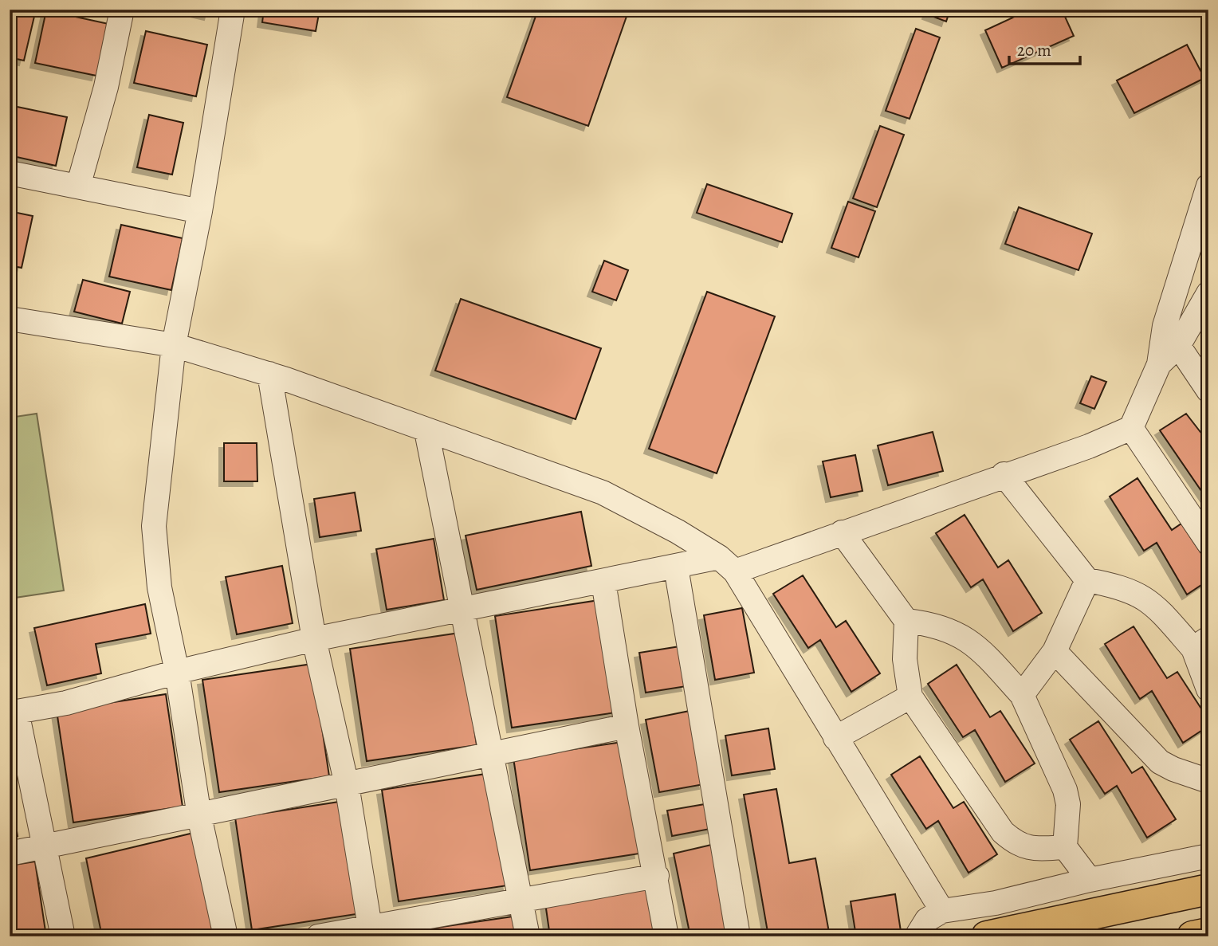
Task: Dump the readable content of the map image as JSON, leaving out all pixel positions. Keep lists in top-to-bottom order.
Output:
{
  "scale_bar": "20 m"
}
